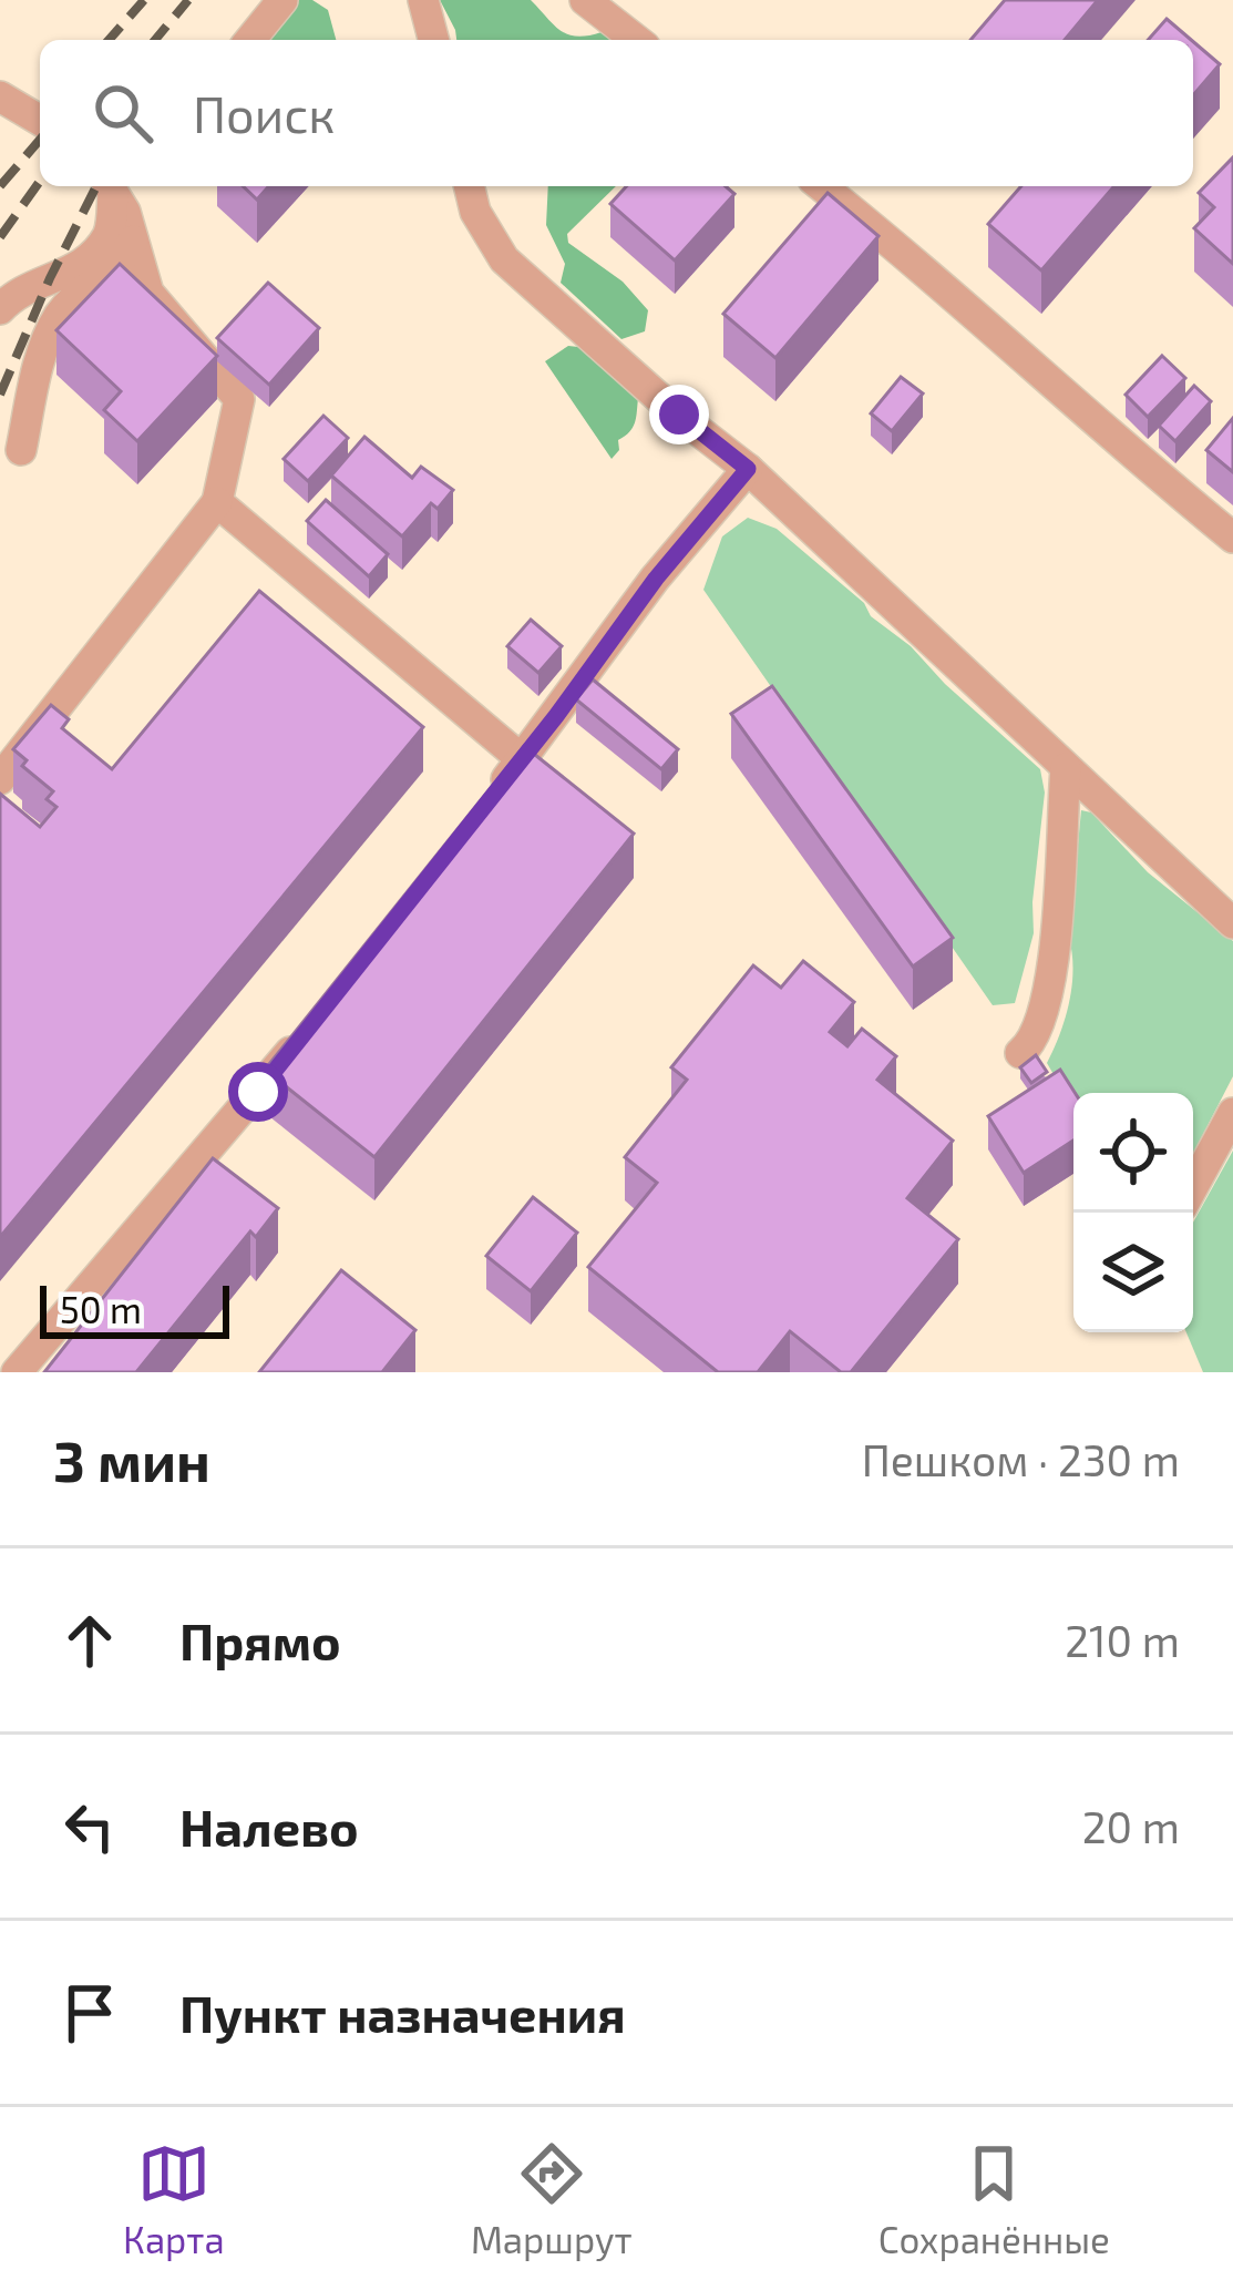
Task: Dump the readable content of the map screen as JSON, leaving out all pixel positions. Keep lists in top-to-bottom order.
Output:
{
  "scale_bar": "50 m",
  "page": {
    "search": "Поиск",
    "scale": "50 m",
    "heading": ["3 мин", "Пешком · 230 m"],
    "list": [
      ["Прямо", "210 m"],
      ["Налево", "20 m"],
      "Пункт назначения"
    ],
    "nav": ["Карта", "Маршрут", "Сохранённые"]
  }
}
